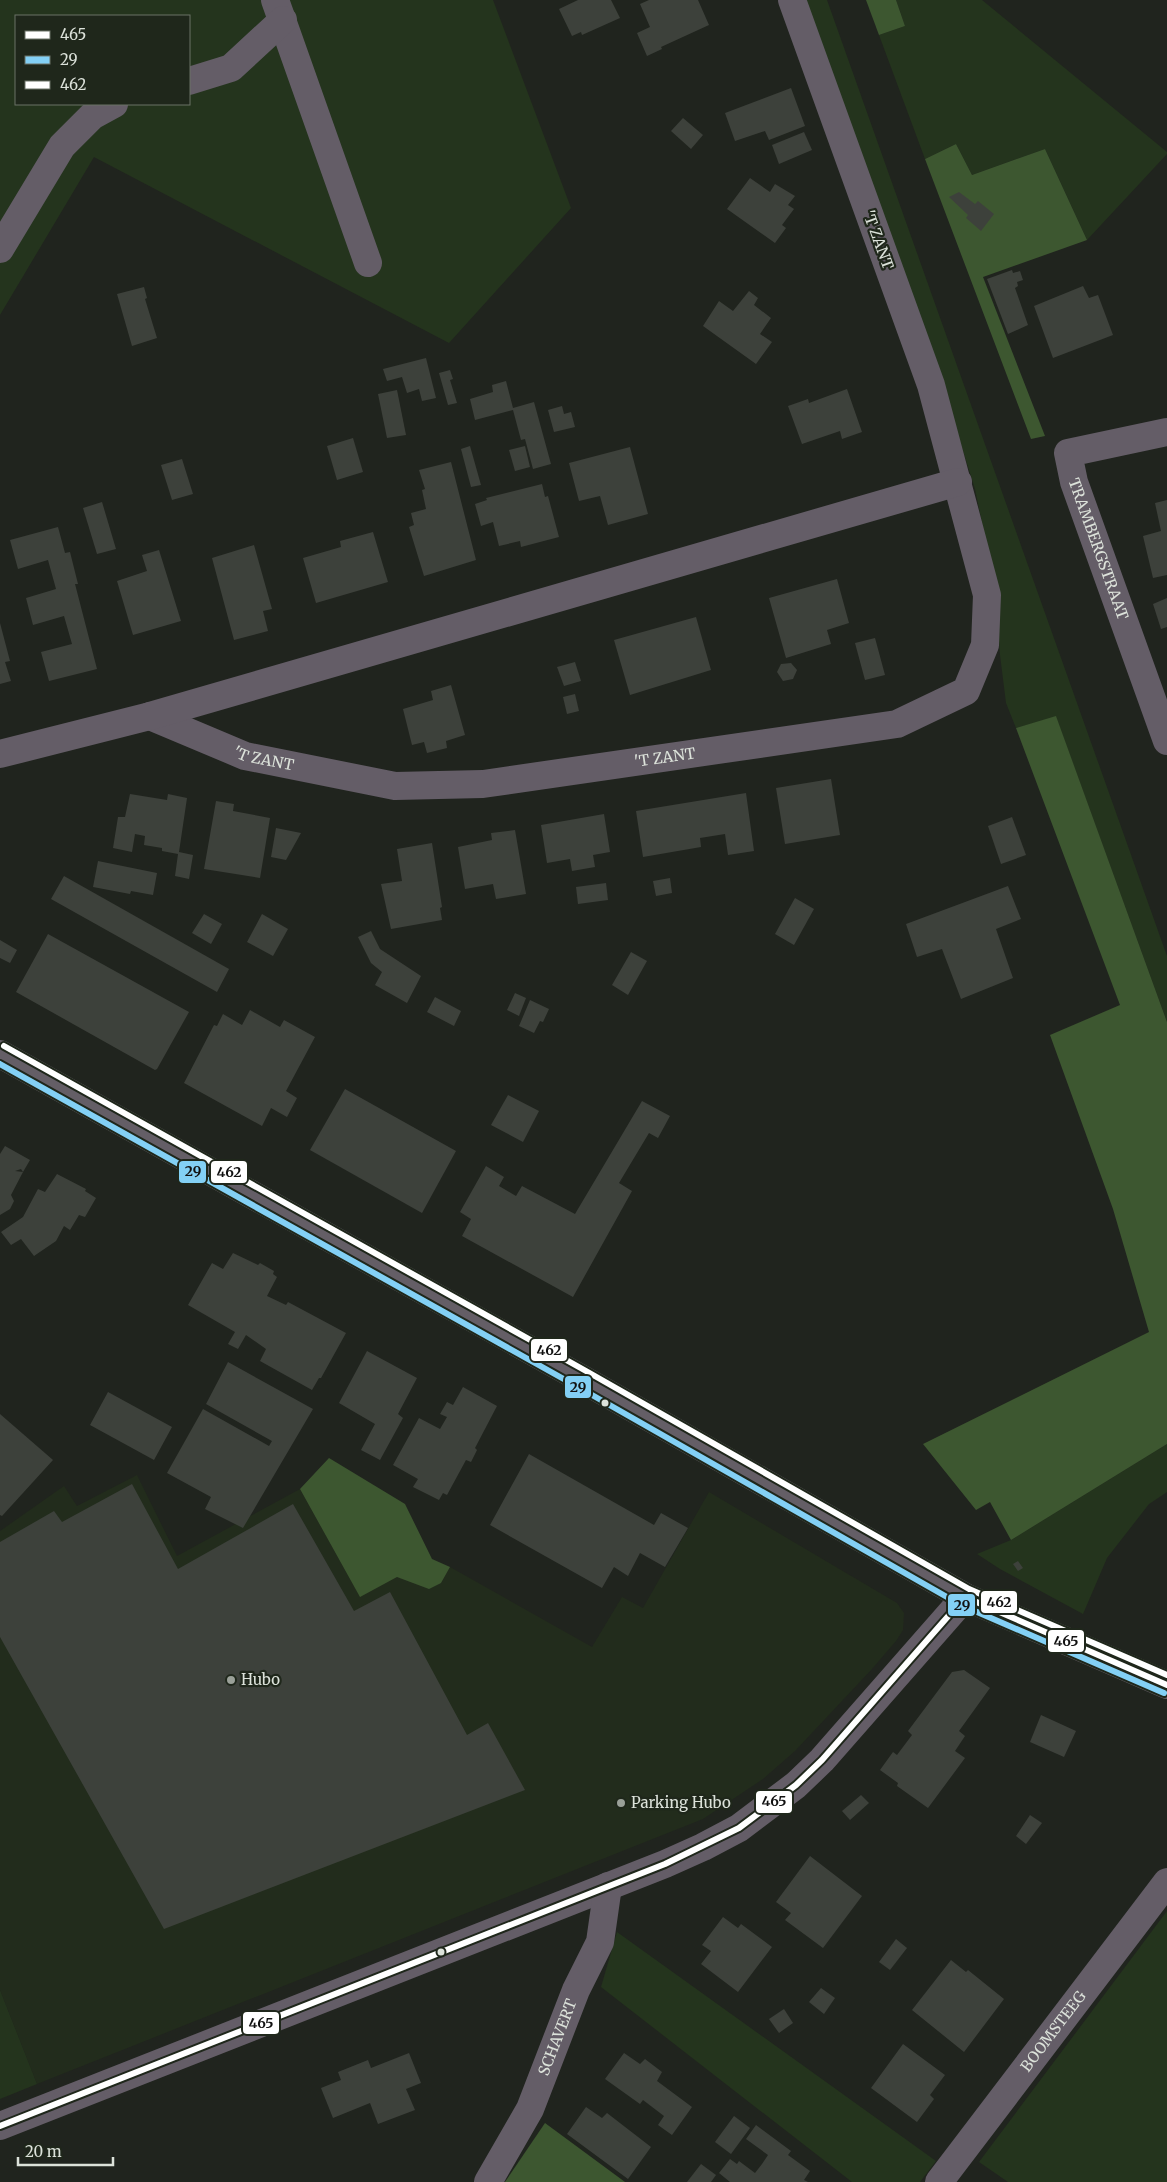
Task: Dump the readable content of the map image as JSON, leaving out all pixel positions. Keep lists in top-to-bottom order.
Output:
{
  "streets": {
    "street": [
      "'T ZANT",
      "TRAMBERGSTRAAT",
      "BOOMSTEEG",
      "SCHAVERT"
    ]
  },
  "places": ["Hubo", "Parking Hubo"],
  "lines": ["transit line 462", "transit line 29", "transit line 465"],
  "legend": ["465", "29", "462"],
  "scale_bar": "20 m"
}
